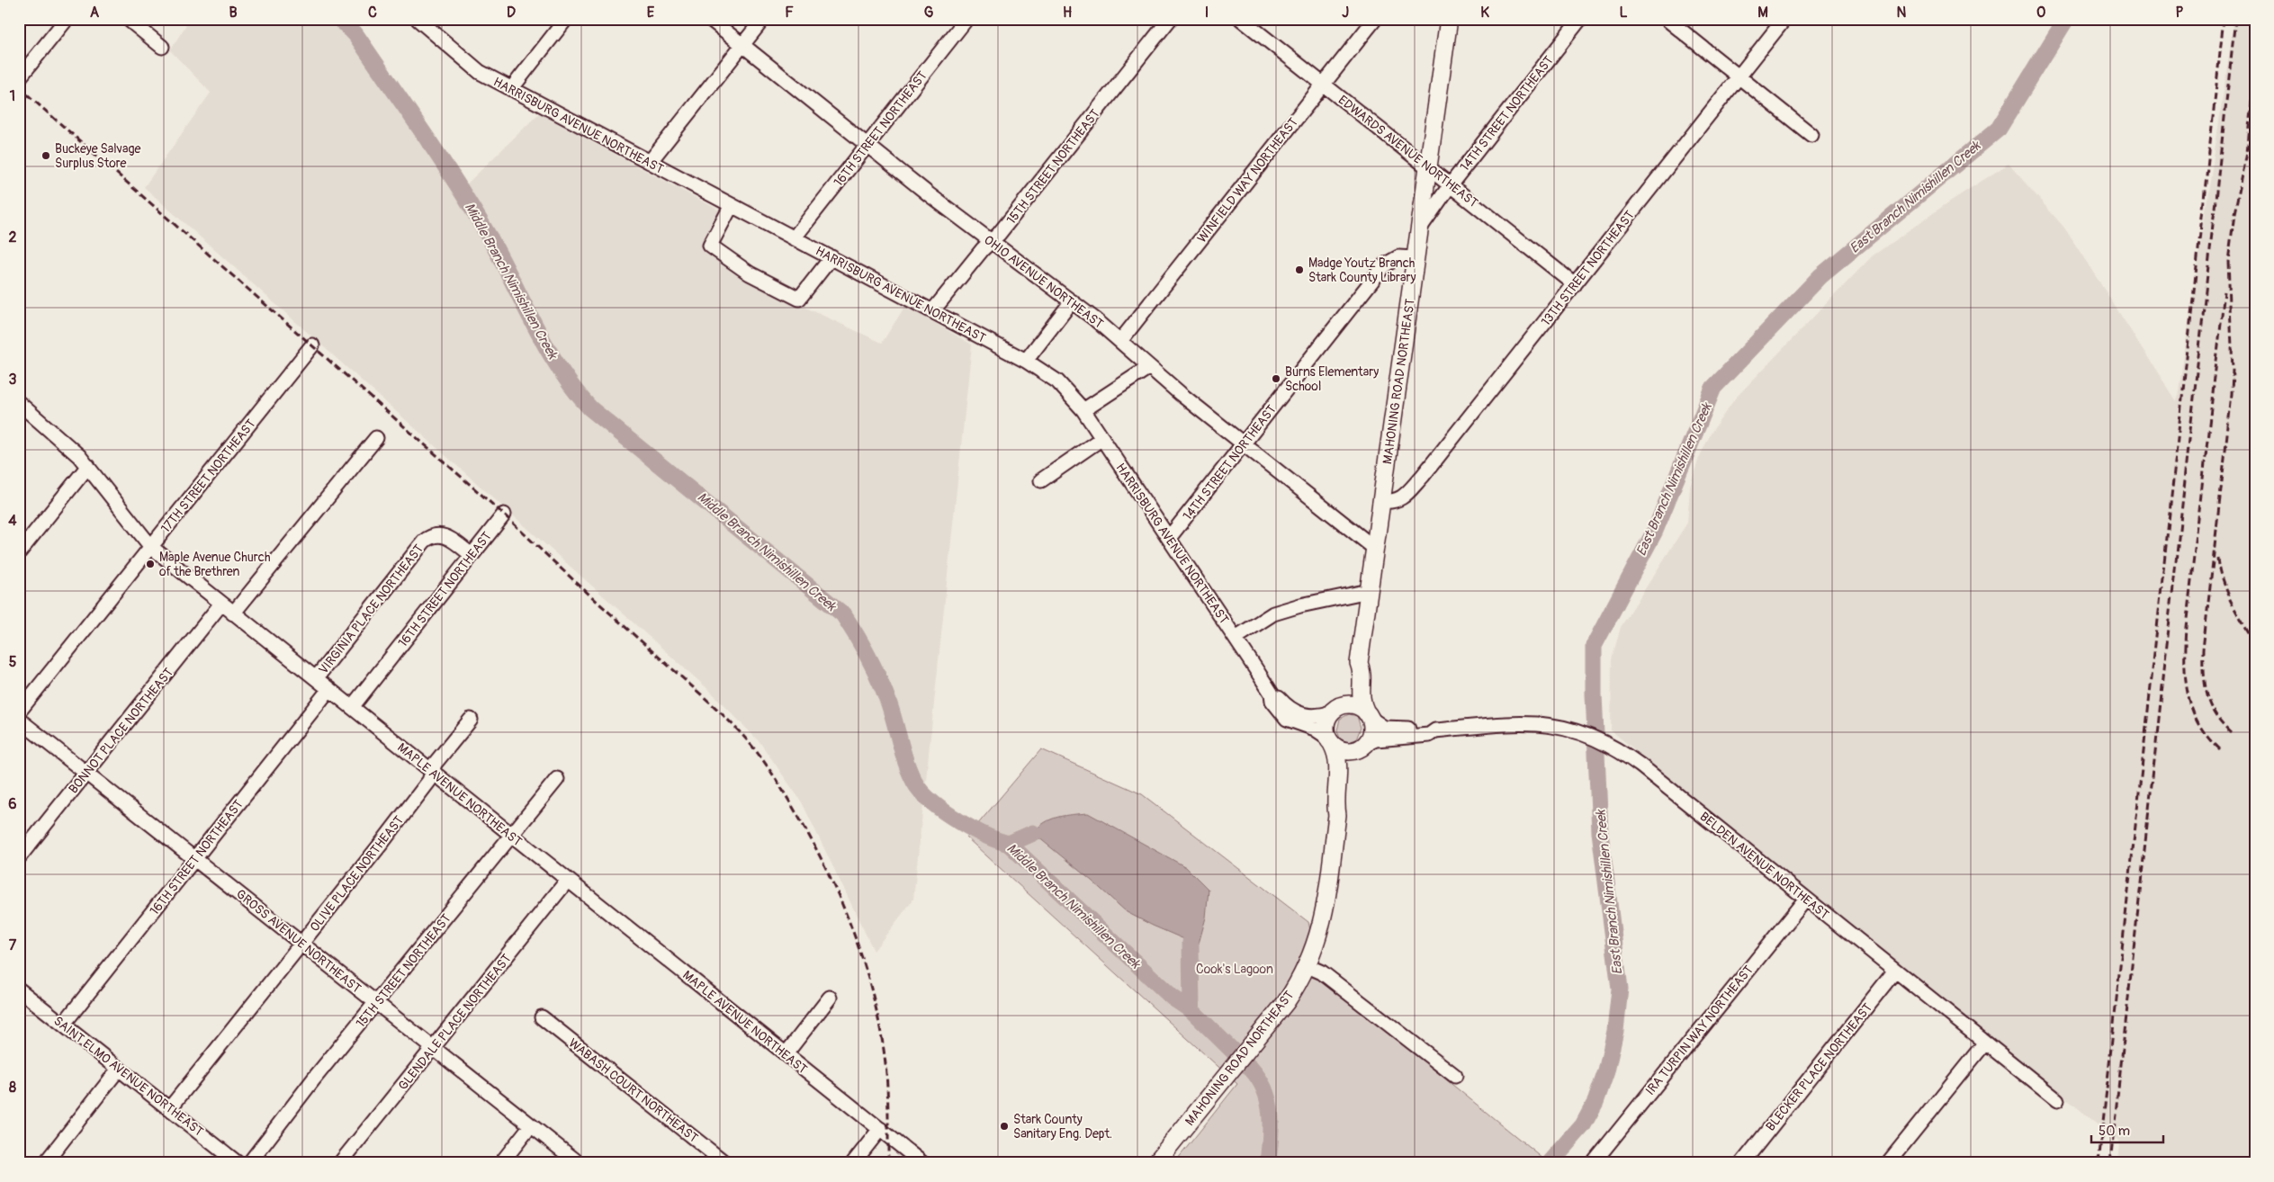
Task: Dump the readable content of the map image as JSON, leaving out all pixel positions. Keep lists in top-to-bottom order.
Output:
{
  "streets": {
    "main road": ["MAHONING ROAD NORTHEAST"],
    "street": [
      "14TH STREET NORTHEAST",
      "HARRISBURG AVENUE NORTHEAST",
      "16TH STREET NORTHEAST",
      "EDWARDS AVENUE NORTHEAST",
      "15TH STREET NORTHEAST",
      "WINFIELD WAY NORTHEAST",
      "13TH STREET NORTHEAST",
      "OHIO AVENUE NORTHEAST",
      "17TH STREET NORTHEAST",
      "VIRGINIA PLACE NORTHEAST",
      "BONNOT PLACE NORTHEAST",
      "MAPLE AVENUE NORTHEAST",
      "BELDEN AVENUE NORTHEAST",
      "OLIVE PLACE NORTHEAST",
      "GROSS AVENUE NORTHEAST",
      "GLENDALE PLACE NORTHEAST",
      "IRA TURPIN WAY NORTHEAST",
      "BLECKER PLACE NORTHEAST",
      "SAINT ELMO AVENUE NORTHEAST",
      "WABASH COURT NORTHEAST"
    ]
  },
  "crossings": [
    ["14TH STREET NORTHEAST", "HARRISBURG AVENUE NORTHEAST"],
    ["14TH STREET NORTHEAST", "EDWARDS AVENUE NORTHEAST"],
    ["14TH STREET NORTHEAST", "OHIO AVENUE NORTHEAST"],
    ["14TH STREET NORTHEAST", "MAHONING ROAD NORTHEAST"],
    ["HARRISBURG AVENUE NORTHEAST", "16TH STREET NORTHEAST"],
    ["HARRISBURG AVENUE NORTHEAST", "15TH STREET NORTHEAST"],
    ["HARRISBURG AVENUE NORTHEAST", "MAHONING ROAD NORTHEAST"],
    ["HARRISBURG AVENUE NORTHEAST", "BELDEN AVENUE NORTHEAST"],
    ["16TH STREET NORTHEAST", "OHIO AVENUE NORTHEAST"],
    ["16TH STREET NORTHEAST", "VIRGINIA PLACE NORTHEAST"],
    ["16TH STREET NORTHEAST", "MAPLE AVENUE NORTHEAST"],
    ["16TH STREET NORTHEAST", "GROSS AVENUE NORTHEAST"],
    ["16TH STREET NORTHEAST", "SAINT ELMO AVENUE NORTHEAST"],
    ["EDWARDS AVENUE NORTHEAST", "WINFIELD WAY NORTHEAST"],
    ["EDWARDS AVENUE NORTHEAST", "13TH STREET NORTHEAST"],
    ["EDWARDS AVENUE NORTHEAST", "MAHONING ROAD NORTHEAST"],
    ["15TH STREET NORTHEAST", "OHIO AVENUE NORTHEAST"],
    ["15TH STREET NORTHEAST", "MAPLE AVENUE NORTHEAST"],
    ["15TH STREET NORTHEAST", "GROSS AVENUE NORTHEAST"],
    ["WINFIELD WAY NORTHEAST", "OHIO AVENUE NORTHEAST"],
    ["13TH STREET NORTHEAST", "MAHONING ROAD NORTHEAST"],
    ["OHIO AVENUE NORTHEAST", "MAHONING ROAD NORTHEAST"],
    ["MAHONING ROAD NORTHEAST", "BELDEN AVENUE NORTHEAST"],
    ["17TH STREET NORTHEAST", "MAPLE AVENUE NORTHEAST"],
    ["VIRGINIA PLACE NORTHEAST", "MAPLE AVENUE NORTHEAST"],
    ["BONNOT PLACE NORTHEAST", "MAPLE AVENUE NORTHEAST"],
    ["BONNOT PLACE NORTHEAST", "GROSS AVENUE NORTHEAST"],
    ["MAPLE AVENUE NORTHEAST", "OLIVE PLACE NORTHEAST"],
    ["MAPLE AVENUE NORTHEAST", "GLENDALE PLACE NORTHEAST"],
    ["BELDEN AVENUE NORTHEAST", "IRA TURPIN WAY NORTHEAST"],
    ["BELDEN AVENUE NORTHEAST", "BLECKER PLACE NORTHEAST"],
    ["OLIVE PLACE NORTHEAST", "GROSS AVENUE NORTHEAST"],
    ["OLIVE PLACE NORTHEAST", "SAINT ELMO AVENUE NORTHEAST"],
    ["GROSS AVENUE NORTHEAST", "GLENDALE PLACE NORTHEAST"]
  ],
  "water": ["East Branch Nimishillen Creek", "Middle Branch Nimishillen Creek"],
  "parks": ["Cook's Lagoon"],
  "places": [
    "Buckeye Salvage Surplus Store",
    "Madge Youtz Branch Stark County Library",
    "Burns Elementary School",
    "Maple Avenue Church of the Brethren",
    "Stark County Sanitary Eng. Dept."
  ],
  "scale_bar": "50 m",
  "grid": {
    "columns": [
      "A",
      "B",
      "C",
      "D",
      "E",
      "F",
      "G",
      "H",
      "I",
      "J",
      "K",
      "L",
      "M",
      "N",
      "O",
      "P"
    ],
    "rows": [
      "1",
      "2",
      "3",
      "4",
      "5",
      "6",
      "7",
      "8"
    ]
  }
}
